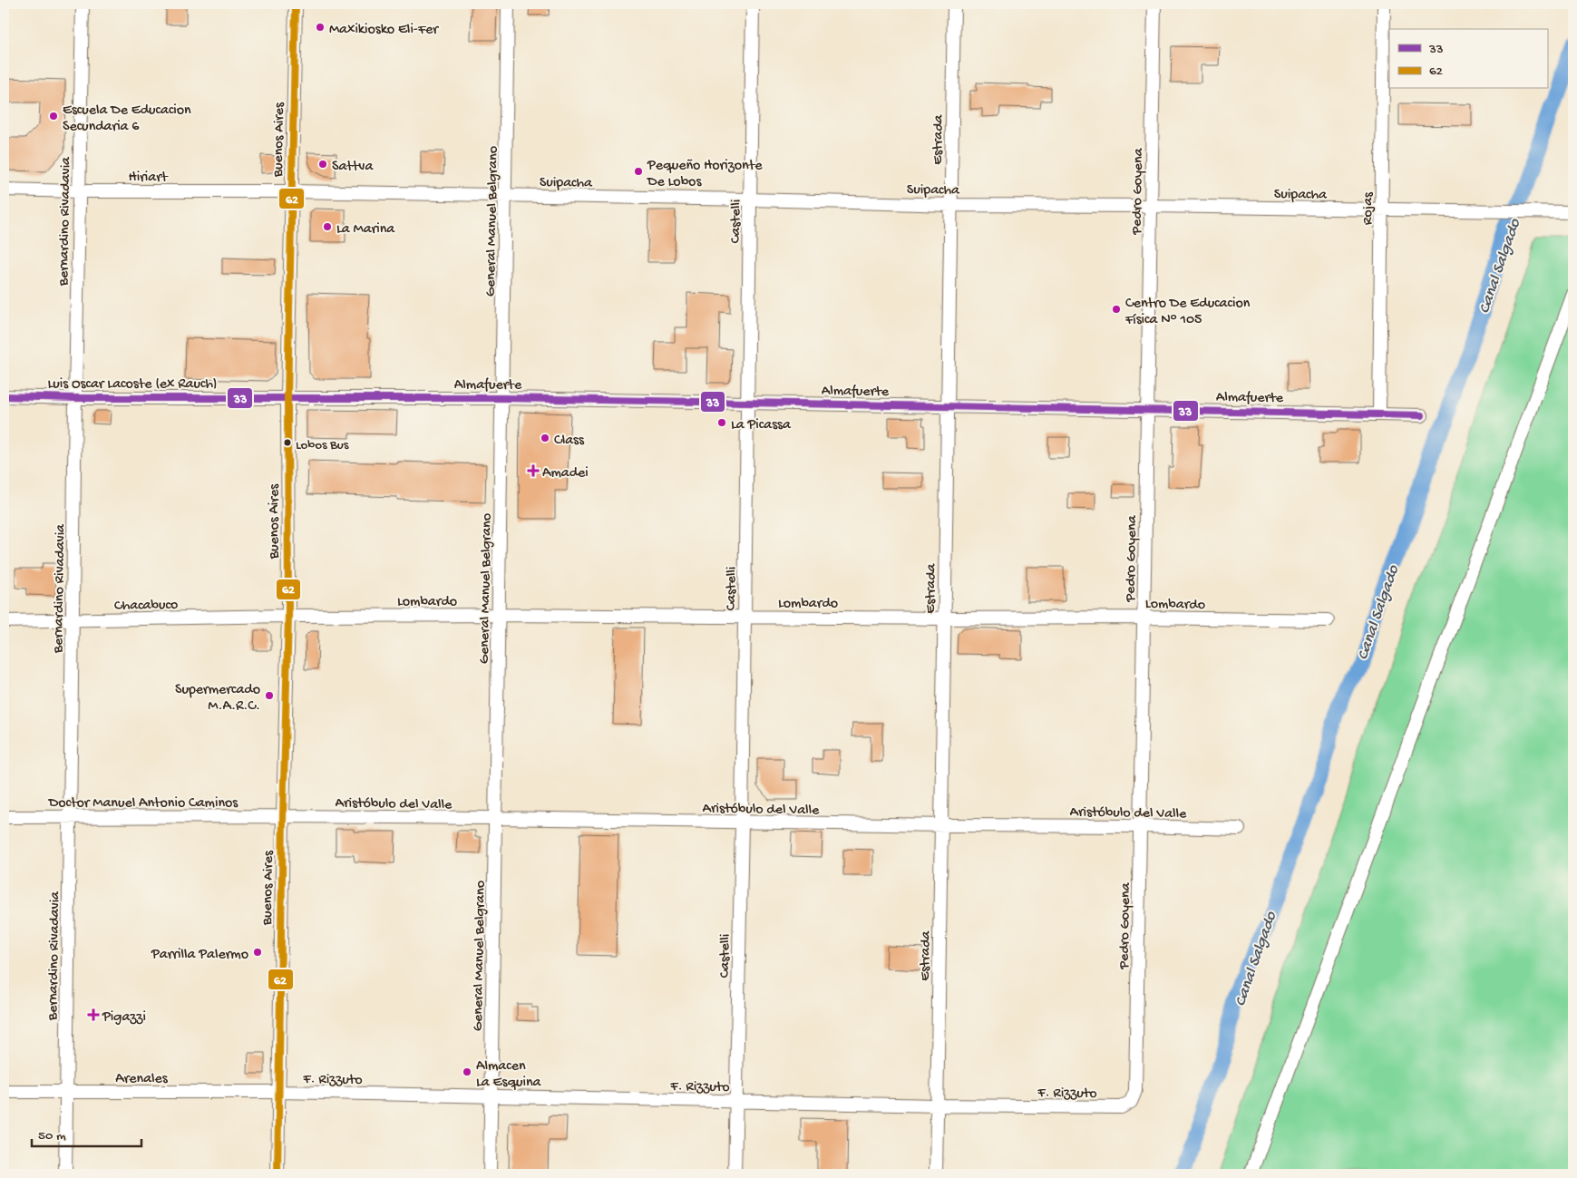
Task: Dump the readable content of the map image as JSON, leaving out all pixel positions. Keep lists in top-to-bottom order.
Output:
{
  "streets": {
    "street": [
      "Buenos Aires",
      "Estrada",
      "Hiriart",
      "Suipacha",
      "Pedro Goyena",
      "Rojas",
      "Bernardino Rivadavia",
      "General Manuel Belgrano",
      "Castelli",
      "Luis Oscar Lacoste (ex Rauch)",
      "Almafuerte",
      "Lombardo",
      "Chacabuco",
      "Doctor Manuel Antonio Caminos",
      "Aristóbulo del Valle",
      "Arenales",
      "F. Rizzuto"
    ]
  },
  "crossings": [
    ["Buenos Aires", "Hiriart"],
    ["Buenos Aires", "Suipacha"],
    ["Buenos Aires", "Luis Oscar Lacoste (ex Rauch)"],
    ["Buenos Aires", "Almafuerte"],
    ["Buenos Aires", "Lombardo"],
    ["Buenos Aires", "Chacabuco"],
    ["Buenos Aires", "Doctor Manuel Antonio Caminos"],
    ["Buenos Aires", "Aristóbulo del Valle"],
    ["Buenos Aires", "Arenales"],
    ["Buenos Aires", "F. Rizzuto"],
    ["Estrada", "Suipacha"],
    ["Estrada", "Almafuerte"],
    ["Estrada", "Lombardo"],
    ["Estrada", "Aristóbulo del Valle"],
    ["Estrada", "F. Rizzuto"],
    ["Hiriart", "Suipacha"],
    ["Hiriart", "Bernardino Rivadavia"],
    ["Suipacha", "Pedro Goyena"],
    ["Suipacha", "Rojas"],
    ["Suipacha", "General Manuel Belgrano"],
    ["Suipacha", "Castelli"],
    ["Pedro Goyena", "Almafuerte"],
    ["Pedro Goyena", "Lombardo"],
    ["Pedro Goyena", "Aristóbulo del Valle"],
    ["Pedro Goyena", "F. Rizzuto"],
    ["Rojas", "Almafuerte"],
    ["Bernardino Rivadavia", "Luis Oscar Lacoste (ex Rauch)"],
    ["Bernardino Rivadavia", "Chacabuco"],
    ["Bernardino Rivadavia", "Doctor Manuel Antonio Caminos"],
    ["Bernardino Rivadavia", "Arenales"],
    ["General Manuel Belgrano", "Almafuerte"],
    ["General Manuel Belgrano", "Lombardo"],
    ["General Manuel Belgrano", "Aristóbulo del Valle"],
    ["General Manuel Belgrano", "F. Rizzuto"],
    ["Castelli", "Almafuerte"],
    ["Castelli", "Lombardo"],
    ["Castelli", "Aristóbulo del Valle"],
    ["Castelli", "F. Rizzuto"],
    ["Luis Oscar Lacoste (ex Rauch)", "Almafuerte"],
    ["Lombardo", "Chacabuco"],
    ["Doctor Manuel Antonio Caminos", "Aristóbulo del Valle"],
    ["Arenales", "F. Rizzuto"]
  ],
  "water": ["Canal Salgado"],
  "places": {
    "other": [
      "Maxikiosko Eli-Fer",
      "Escuela De Educacion Secundaria 6",
      "Sattva",
      "Pequeño Horizonte De Lobos",
      "La Marina",
      "Centro De Educacion Física N° 105",
      "La Picassa",
      "Class",
      "Lobos Bus",
      "Supermercado M.A.R.C.",
      "Parrilla Palermo",
      "Almacen La Esquina"
    ],
    "health": ["Amadei", "Pigazzi"]
  },
  "lines": ["transit line 62", "transit line 33"],
  "legend": ["33", "62"],
  "scale_bar": "50 m"
}
